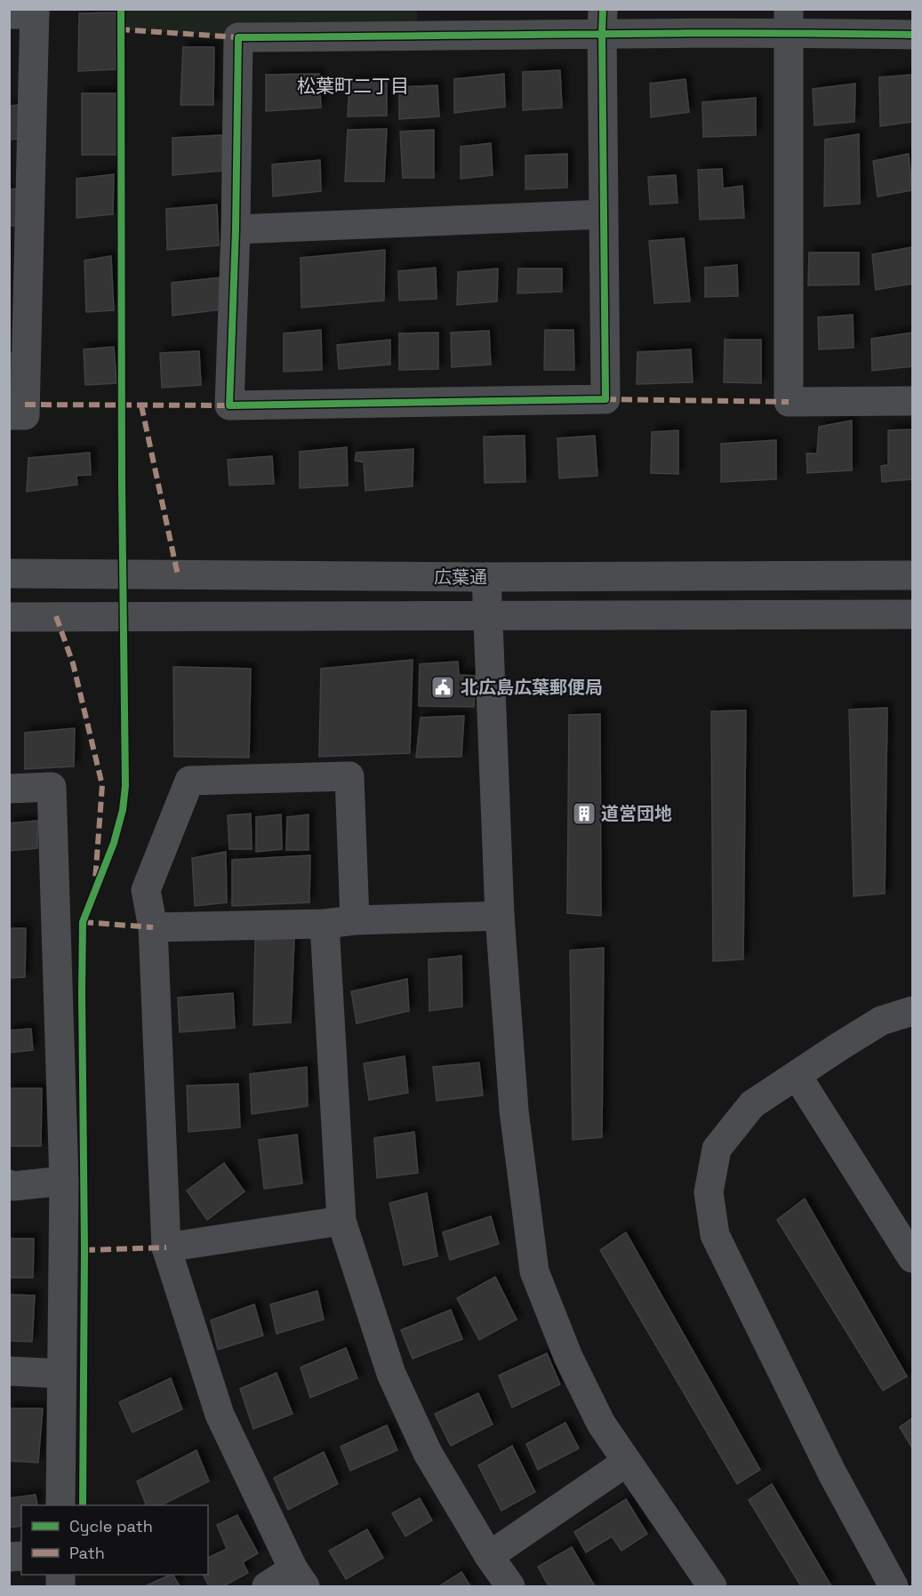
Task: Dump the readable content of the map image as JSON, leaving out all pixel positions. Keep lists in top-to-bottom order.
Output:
{
  "streets": {
    "street": ["広葉通"]
  },
  "districts": ["松葉町二丁目"],
  "places": {
    "public building": ["北広島広葉郵便局"],
    "building": ["道営団地"]
  },
  "legend": ["Cycle path", "Path"]
}
